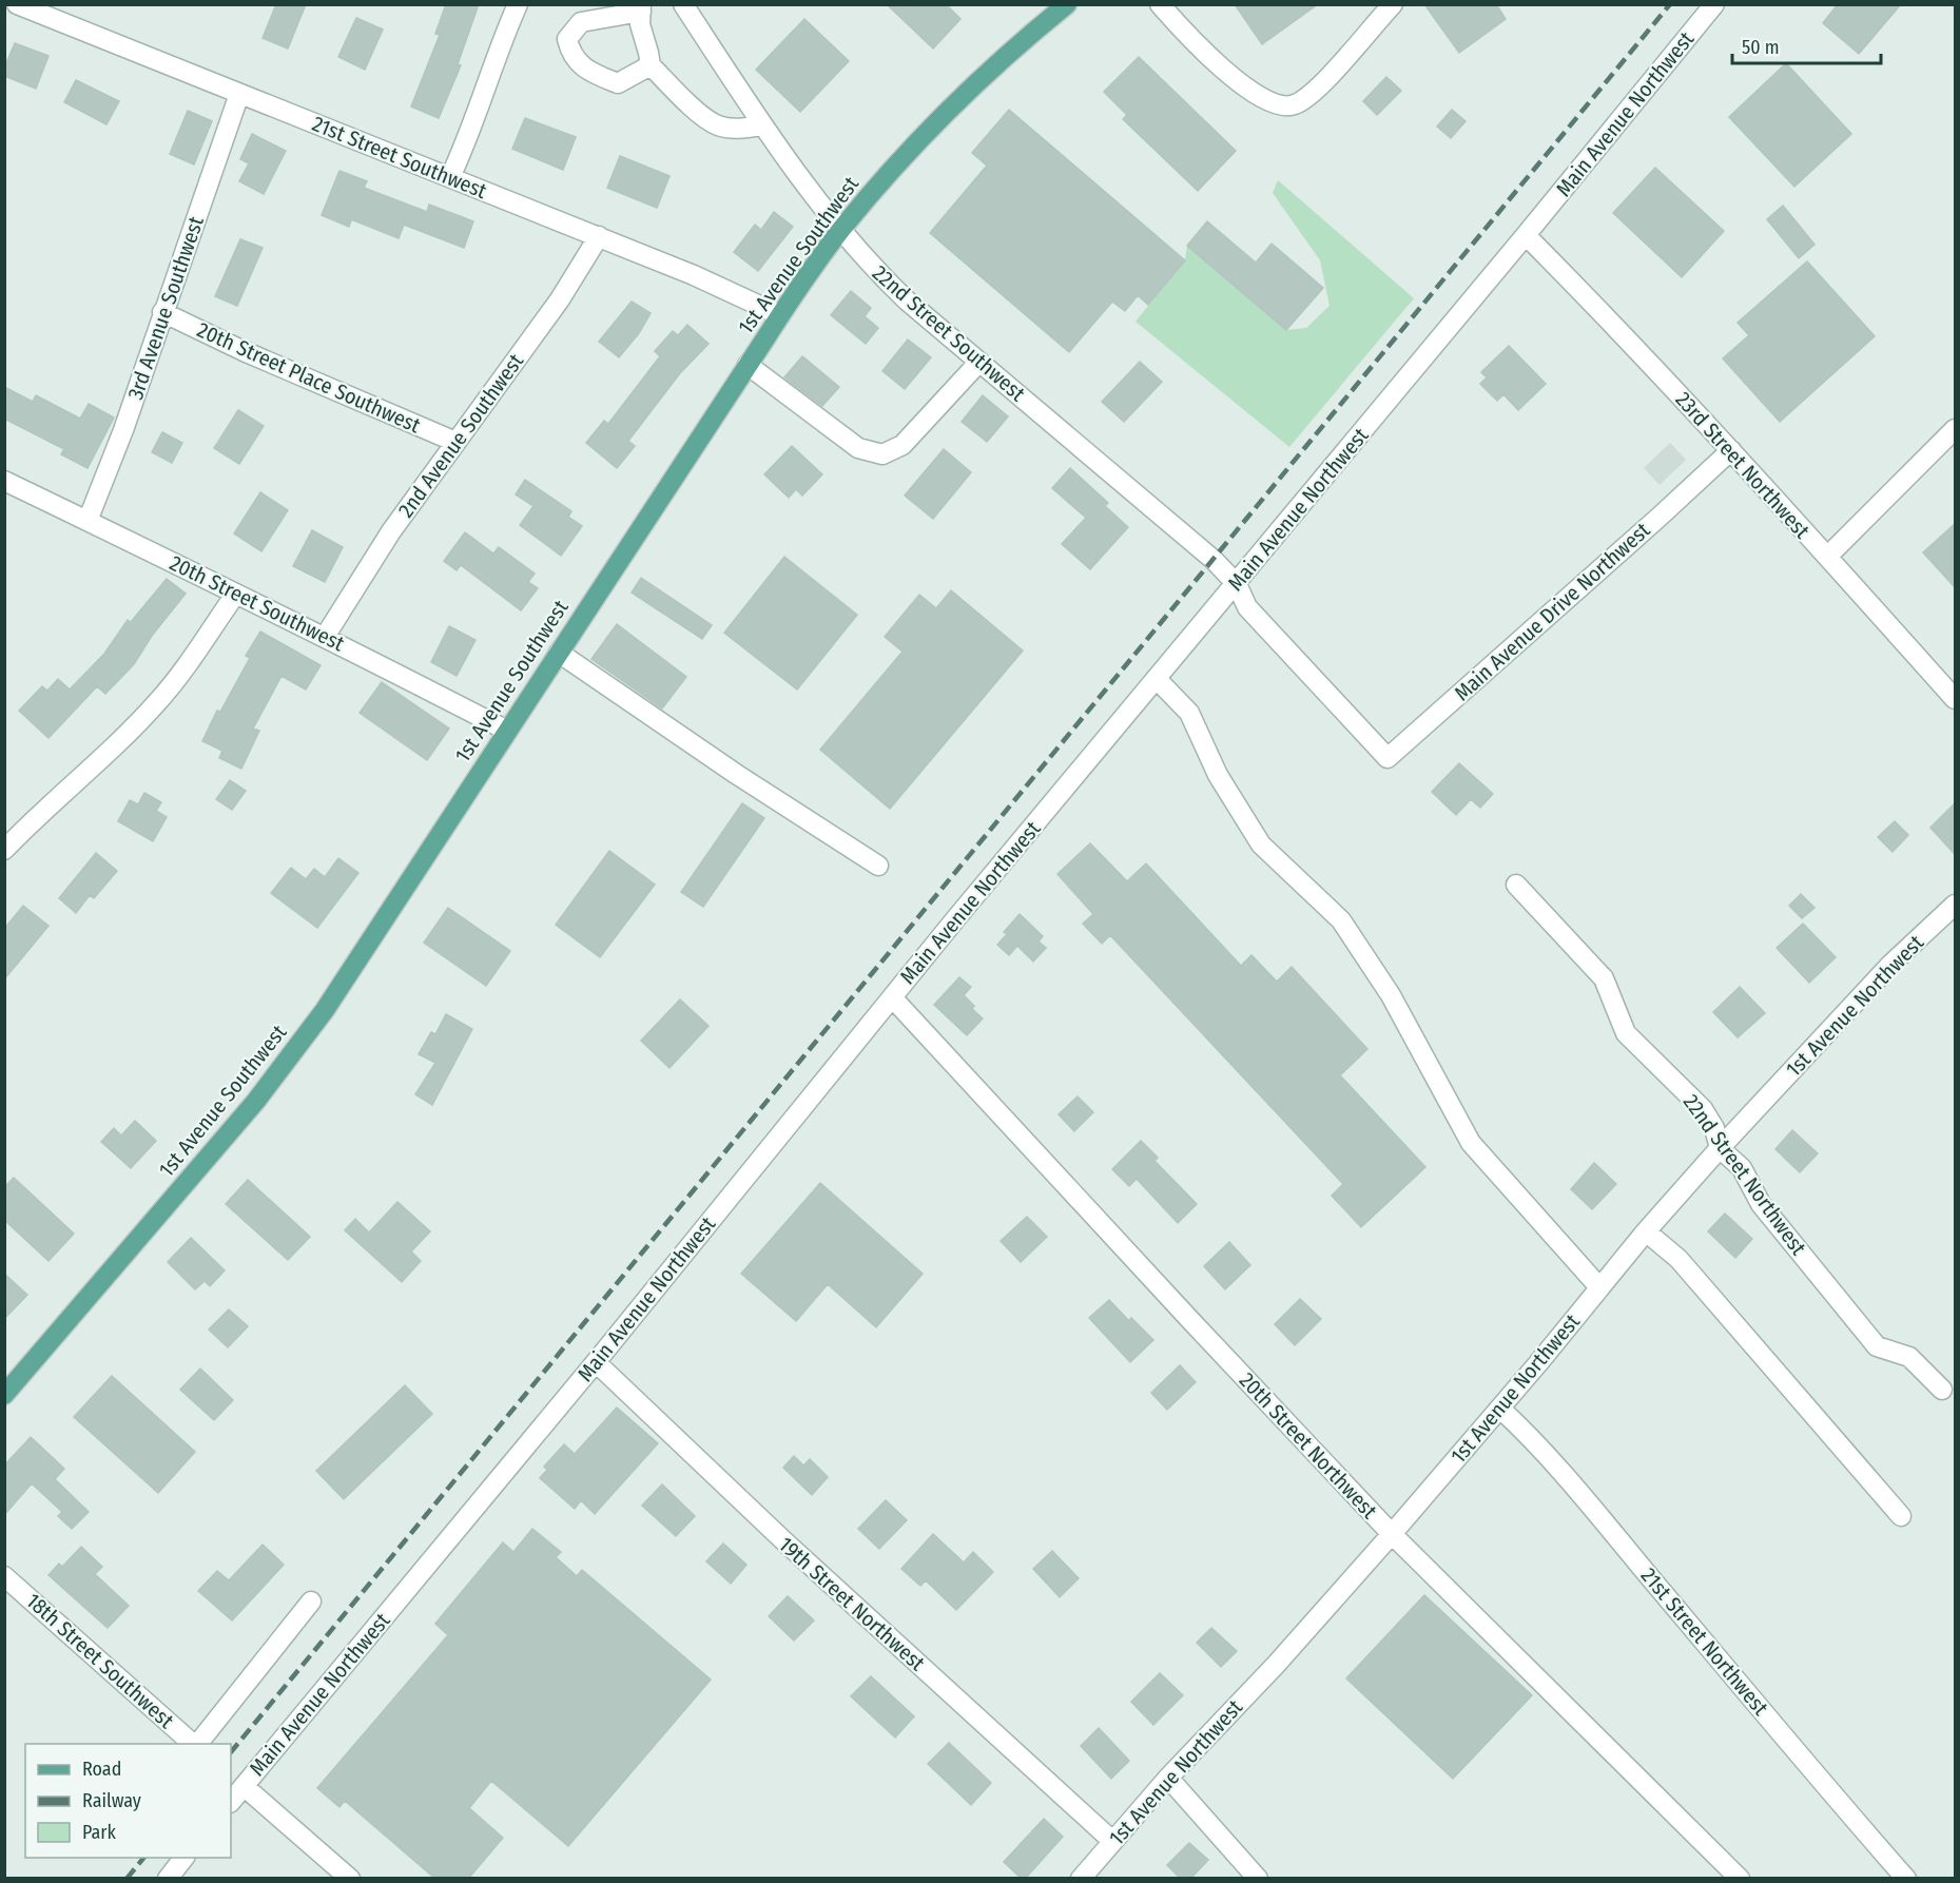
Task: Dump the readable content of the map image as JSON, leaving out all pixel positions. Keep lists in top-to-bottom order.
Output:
{
  "streets": {
    "main road": ["1st Avenue Southwest"],
    "street": [
      "Main Avenue Northwest",
      "21st Street Southwest",
      "3rd Avenue Southwest",
      "22nd Street Southwest",
      "20th Street Place Southwest",
      "2nd Avenue Southwest",
      "23rd Street Northwest",
      "20th Street Southwest",
      "Main Avenue Drive Northwest",
      "1st Avenue Northwest",
      "22nd Street Northwest",
      "20th Street Northwest",
      "19th Street Northwest",
      "21st Street Northwest",
      "18th Street Southwest"
    ]
  },
  "crossings": [
    ["Main Avenue Northwest", "22nd Street Southwest"],
    ["Main Avenue Northwest", "23rd Street Northwest"],
    ["Main Avenue Northwest", "Main Avenue Drive Northwest"],
    ["Main Avenue Northwest", "20th Street Northwest"],
    ["Main Avenue Northwest", "19th Street Northwest"],
    ["21st Street Southwest", "1st Avenue Southwest"],
    ["21st Street Southwest", "3rd Avenue Southwest"],
    ["21st Street Southwest", "2nd Avenue Southwest"],
    ["1st Avenue Southwest", "22nd Street Southwest"],
    ["1st Avenue Southwest", "20th Street Southwest"],
    ["3rd Avenue Southwest", "20th Street Place Southwest"],
    ["3rd Avenue Southwest", "20th Street Southwest"],
    ["22nd Street Southwest", "Main Avenue Drive Northwest"],
    ["20th Street Place Southwest", "2nd Avenue Southwest"],
    ["2nd Avenue Southwest", "20th Street Southwest"],
    ["23rd Street Northwest", "Main Avenue Drive Northwest"],
    ["1st Avenue Northwest", "22nd Street Northwest"],
    ["1st Avenue Northwest", "20th Street Northwest"],
    ["1st Avenue Northwest", "19th Street Northwest"],
    ["1st Avenue Northwest", "21st Street Northwest"]
  ],
  "legend": ["Road", "Railway", "Park"],
  "scale_bar": "50 m"
}
